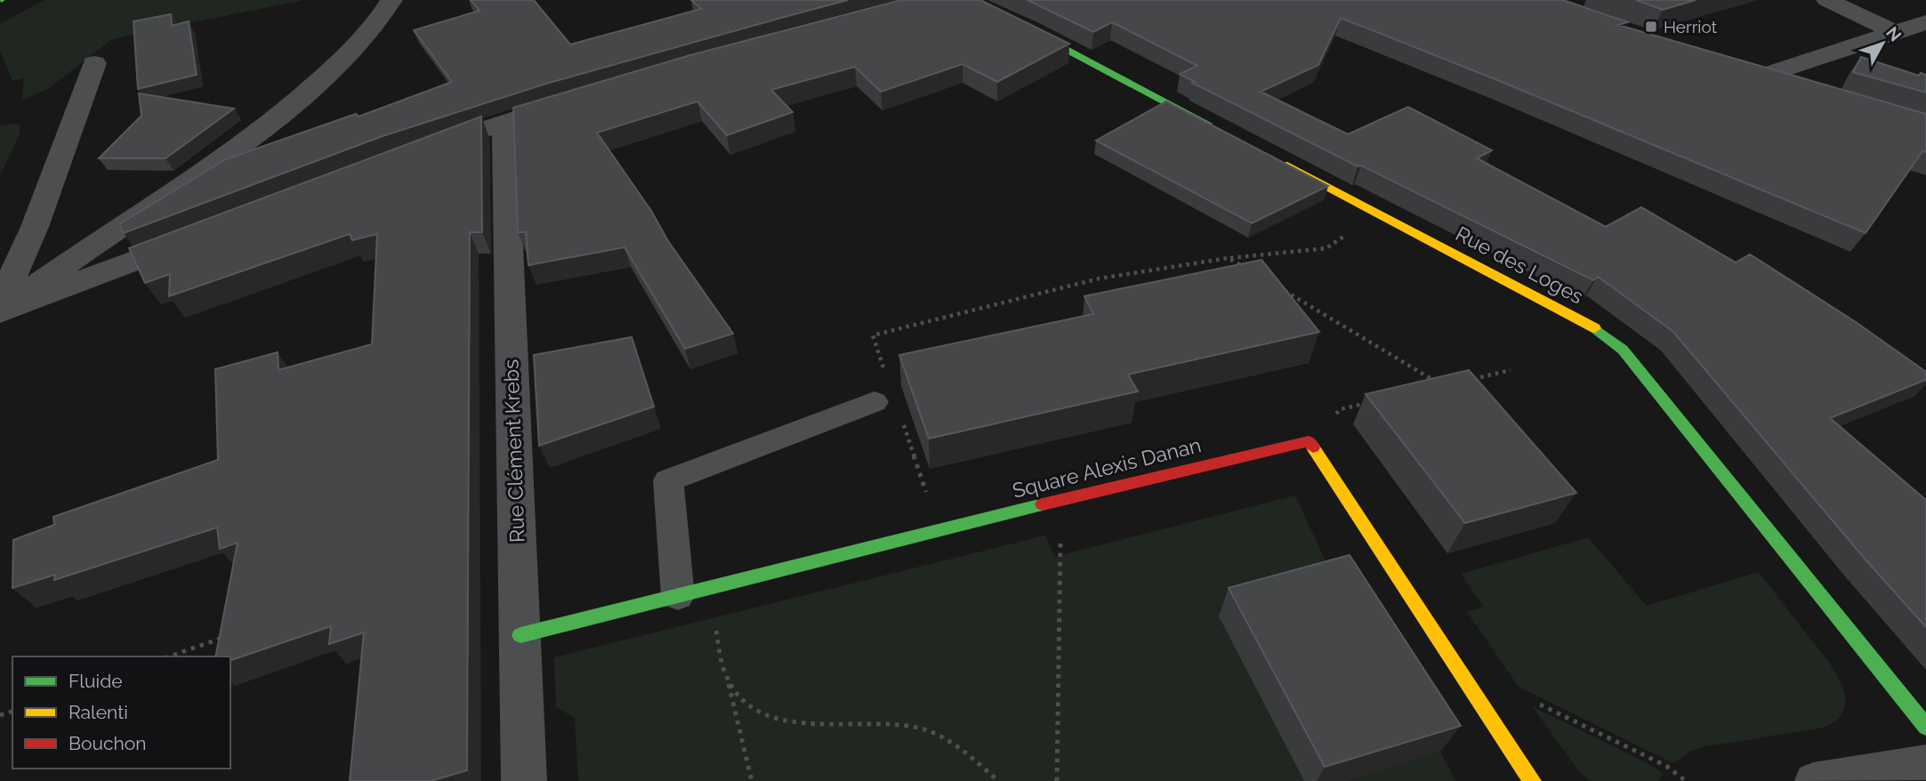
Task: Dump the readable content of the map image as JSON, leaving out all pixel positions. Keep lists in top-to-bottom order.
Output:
{
  "streets": {
    "street": ["Rue des Loges", "Rue Clément Krebs", "Square Alexis Danan"]
  },
  "crossings": [
    ["Rue Clément Krebs", "Square Alexis Danan"]
  ],
  "places": {
    "transit": ["Herriot"]
  },
  "legend": ["Fluide", "Ralenti", "Bouchon"],
  "north": "top right"
}
